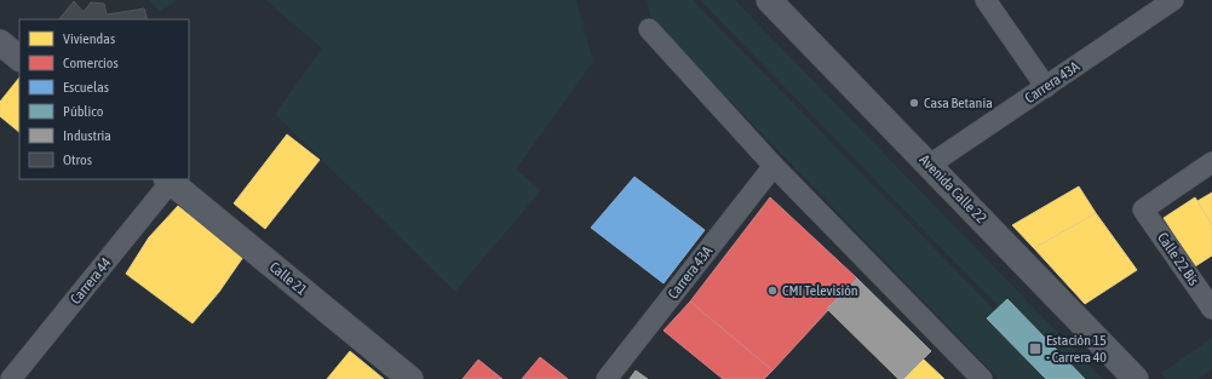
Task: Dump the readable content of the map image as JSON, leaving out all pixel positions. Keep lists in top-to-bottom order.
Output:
{
  "streets": {
    "street": [
      "Carrera 43A",
      "Avenida Calle 22",
      "Calle 22 Bis",
      "Calle 21",
      "Carrera 44"
    ]
  },
  "crossings": [
    ["Carrera 43A", "Avenida Calle 22"],
    ["Calle 21", "Carrera 44"]
  ],
  "places": {
    "other": ["Casa Betania", "CMI Televisión"],
    "transit": ["Estación 15 - Carrera 40"]
  },
  "legend": [
    "Viviendas",
    "Comercios",
    "Escuelas",
    "Público",
    "Industria",
    "Otros"
  ]
}
